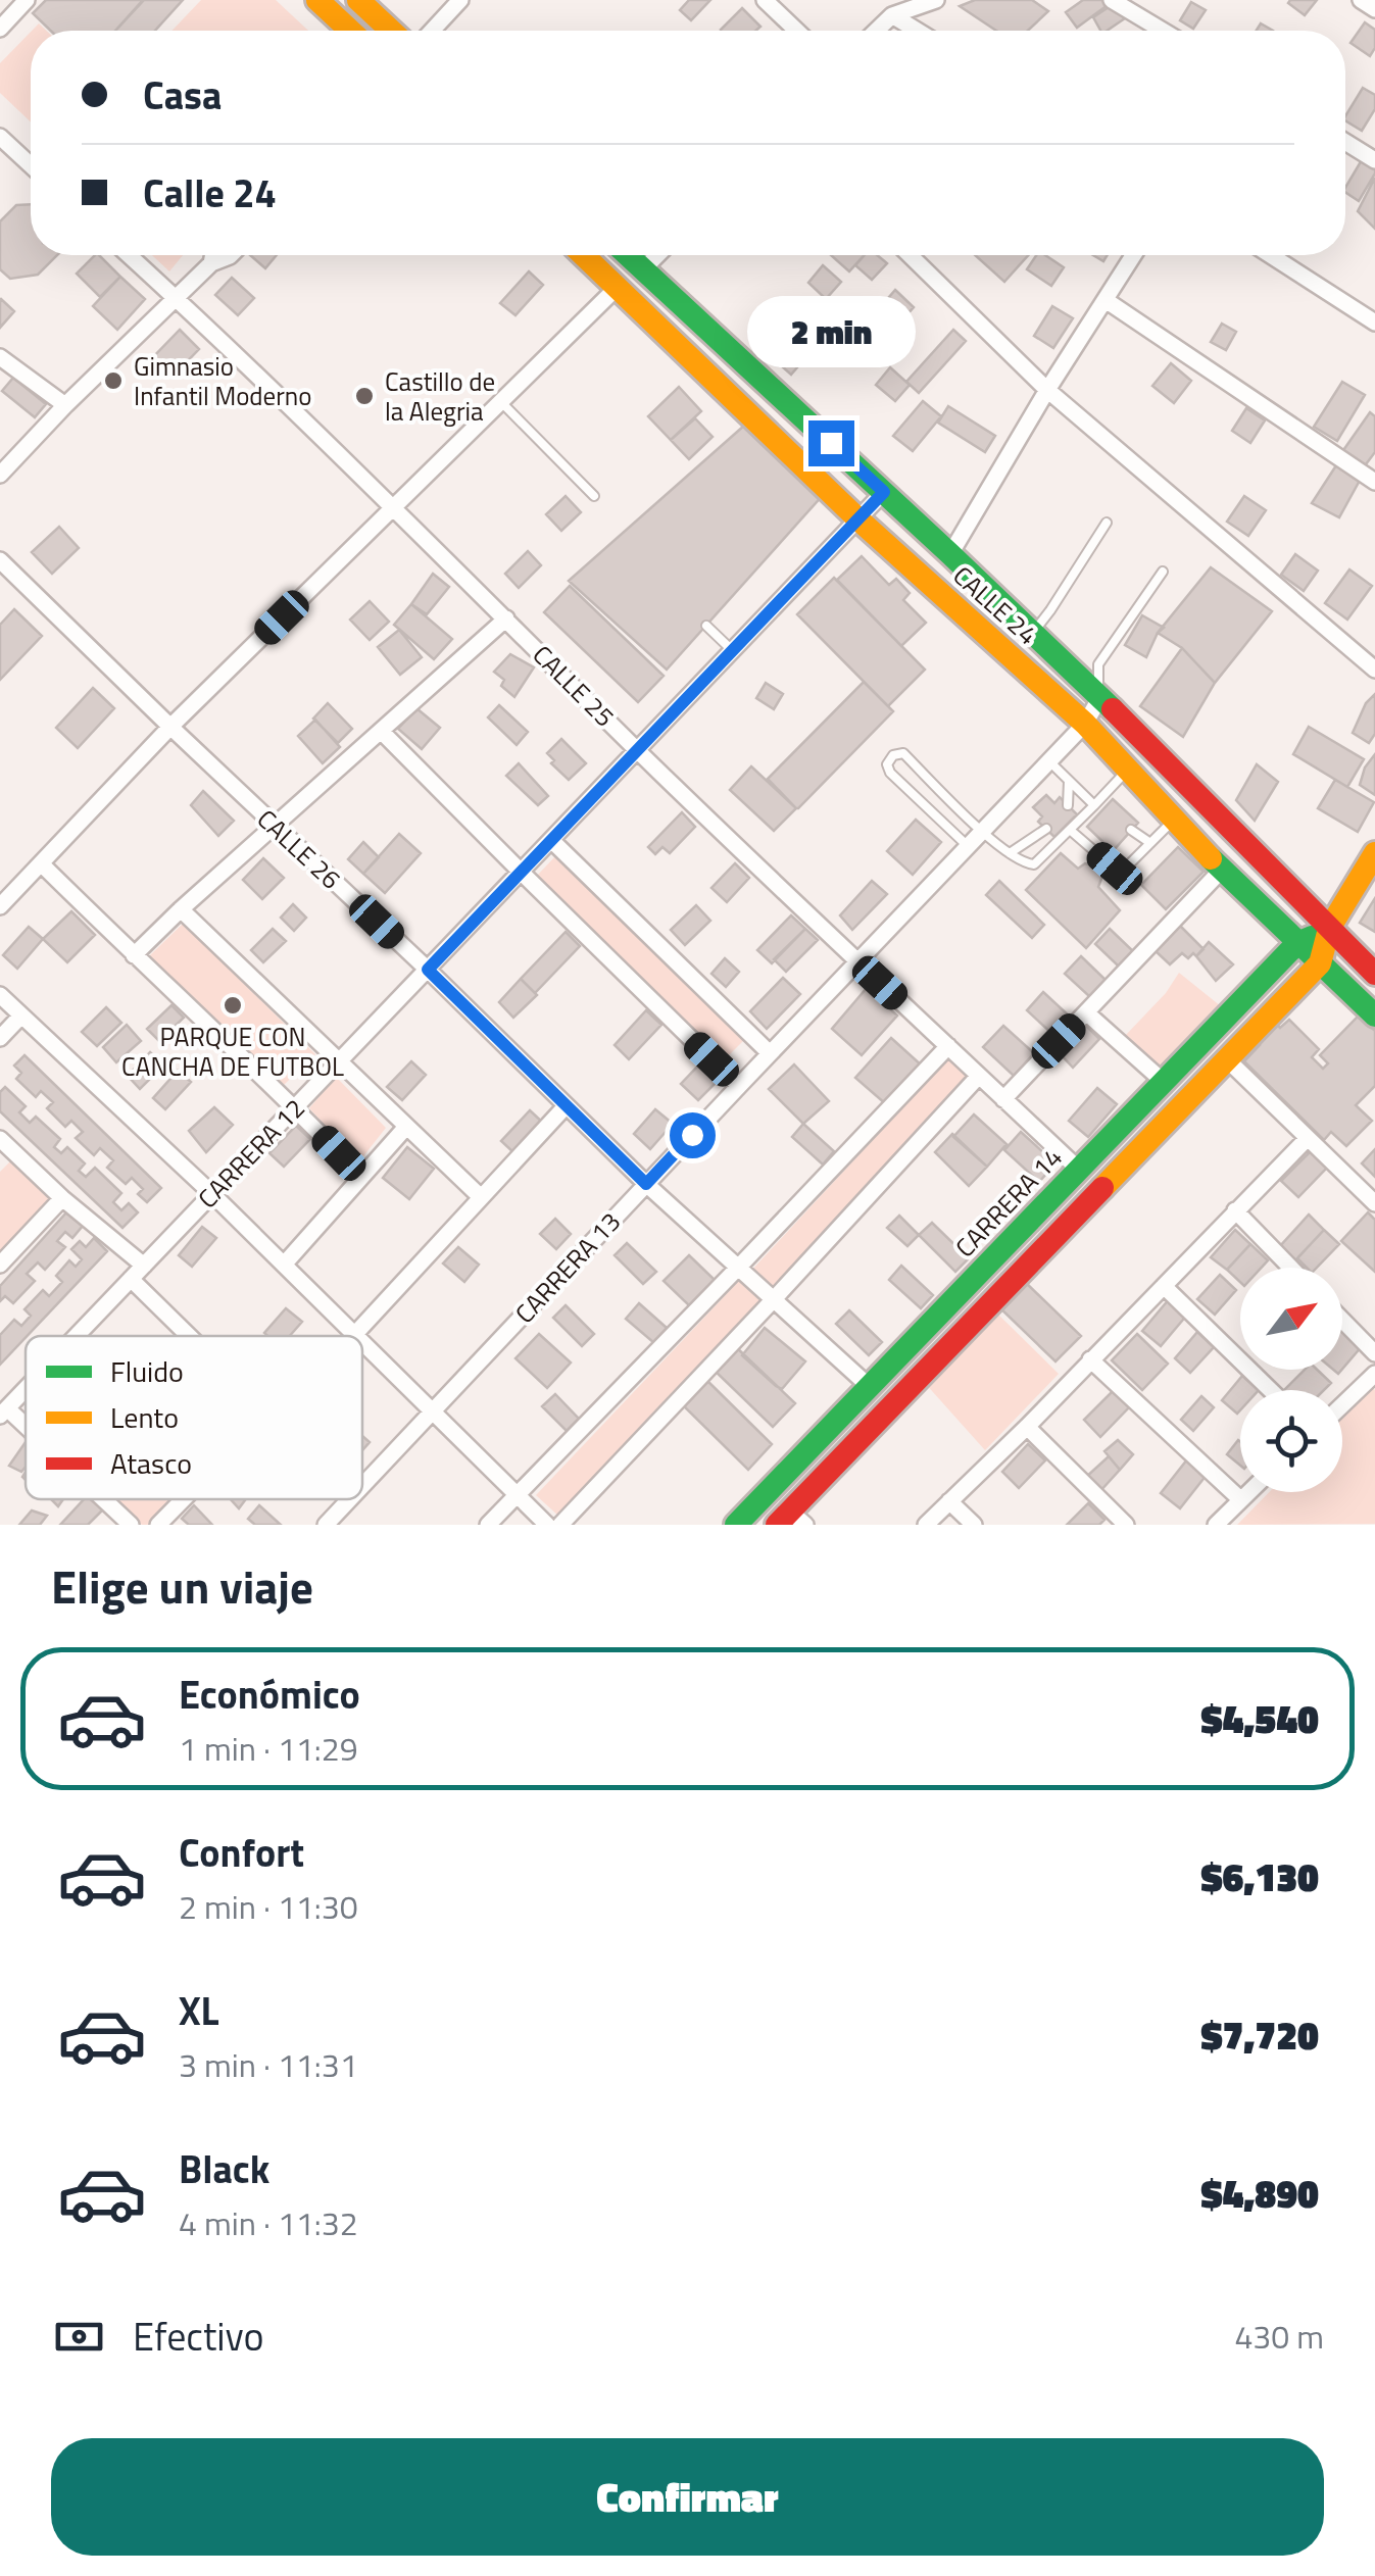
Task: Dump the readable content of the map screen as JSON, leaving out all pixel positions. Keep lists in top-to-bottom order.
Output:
{
  "streets": {
    "street": [
      "CALLE 24",
      "CALLE 25",
      "CALLE 26",
      "CARRERA 12",
      "CARRERA 14",
      "CARRERA 13"
    ]
  },
  "crossings": [
    ["CALLE 24", "CARRERA 12"],
    ["CALLE 24", "CARRERA 14"],
    ["CALLE 24", "CARRERA 13"],
    ["CALLE 25", "CARRERA 12"],
    ["CALLE 25", "CARRERA 14"],
    ["CALLE 25", "CARRERA 13"],
    ["CALLE 26", "CARRERA 12"],
    ["CALLE 26", "CARRERA 14"],
    ["CALLE 26", "CARRERA 13"]
  ],
  "places": ["Gimnasio Infantil Moderno", "Castillo de la Alegria", "PARQUE CON CANCHA DE FUTBOL"],
  "legend": ["Fluido", "Lento", "Atasco"],
  "north": "top right",
  "page": {
    "banner": ["Casa", "Calle 24"],
    "bubble": "2 min",
    "heading": "Elige un viaje",
    "list": [
      {
        "name": "Económico",
        "note": "1 min · 11:29",
        "value": "$4,540"
      },
      {
        "name": "Confort",
        "note": "2 min · 11:30",
        "value": "$6,130"
      },
      {
        "name": "XL",
        "note": "3 min · 11:31",
        "value": "$7,720"
      },
      {
        "name": "Black",
        "note": "4 min · 11:32",
        "value": "$4,890"
      }
    ],
    "pay": ["Efectivo", "430 m"],
    "buttons": "Confirmar"
  }
}
